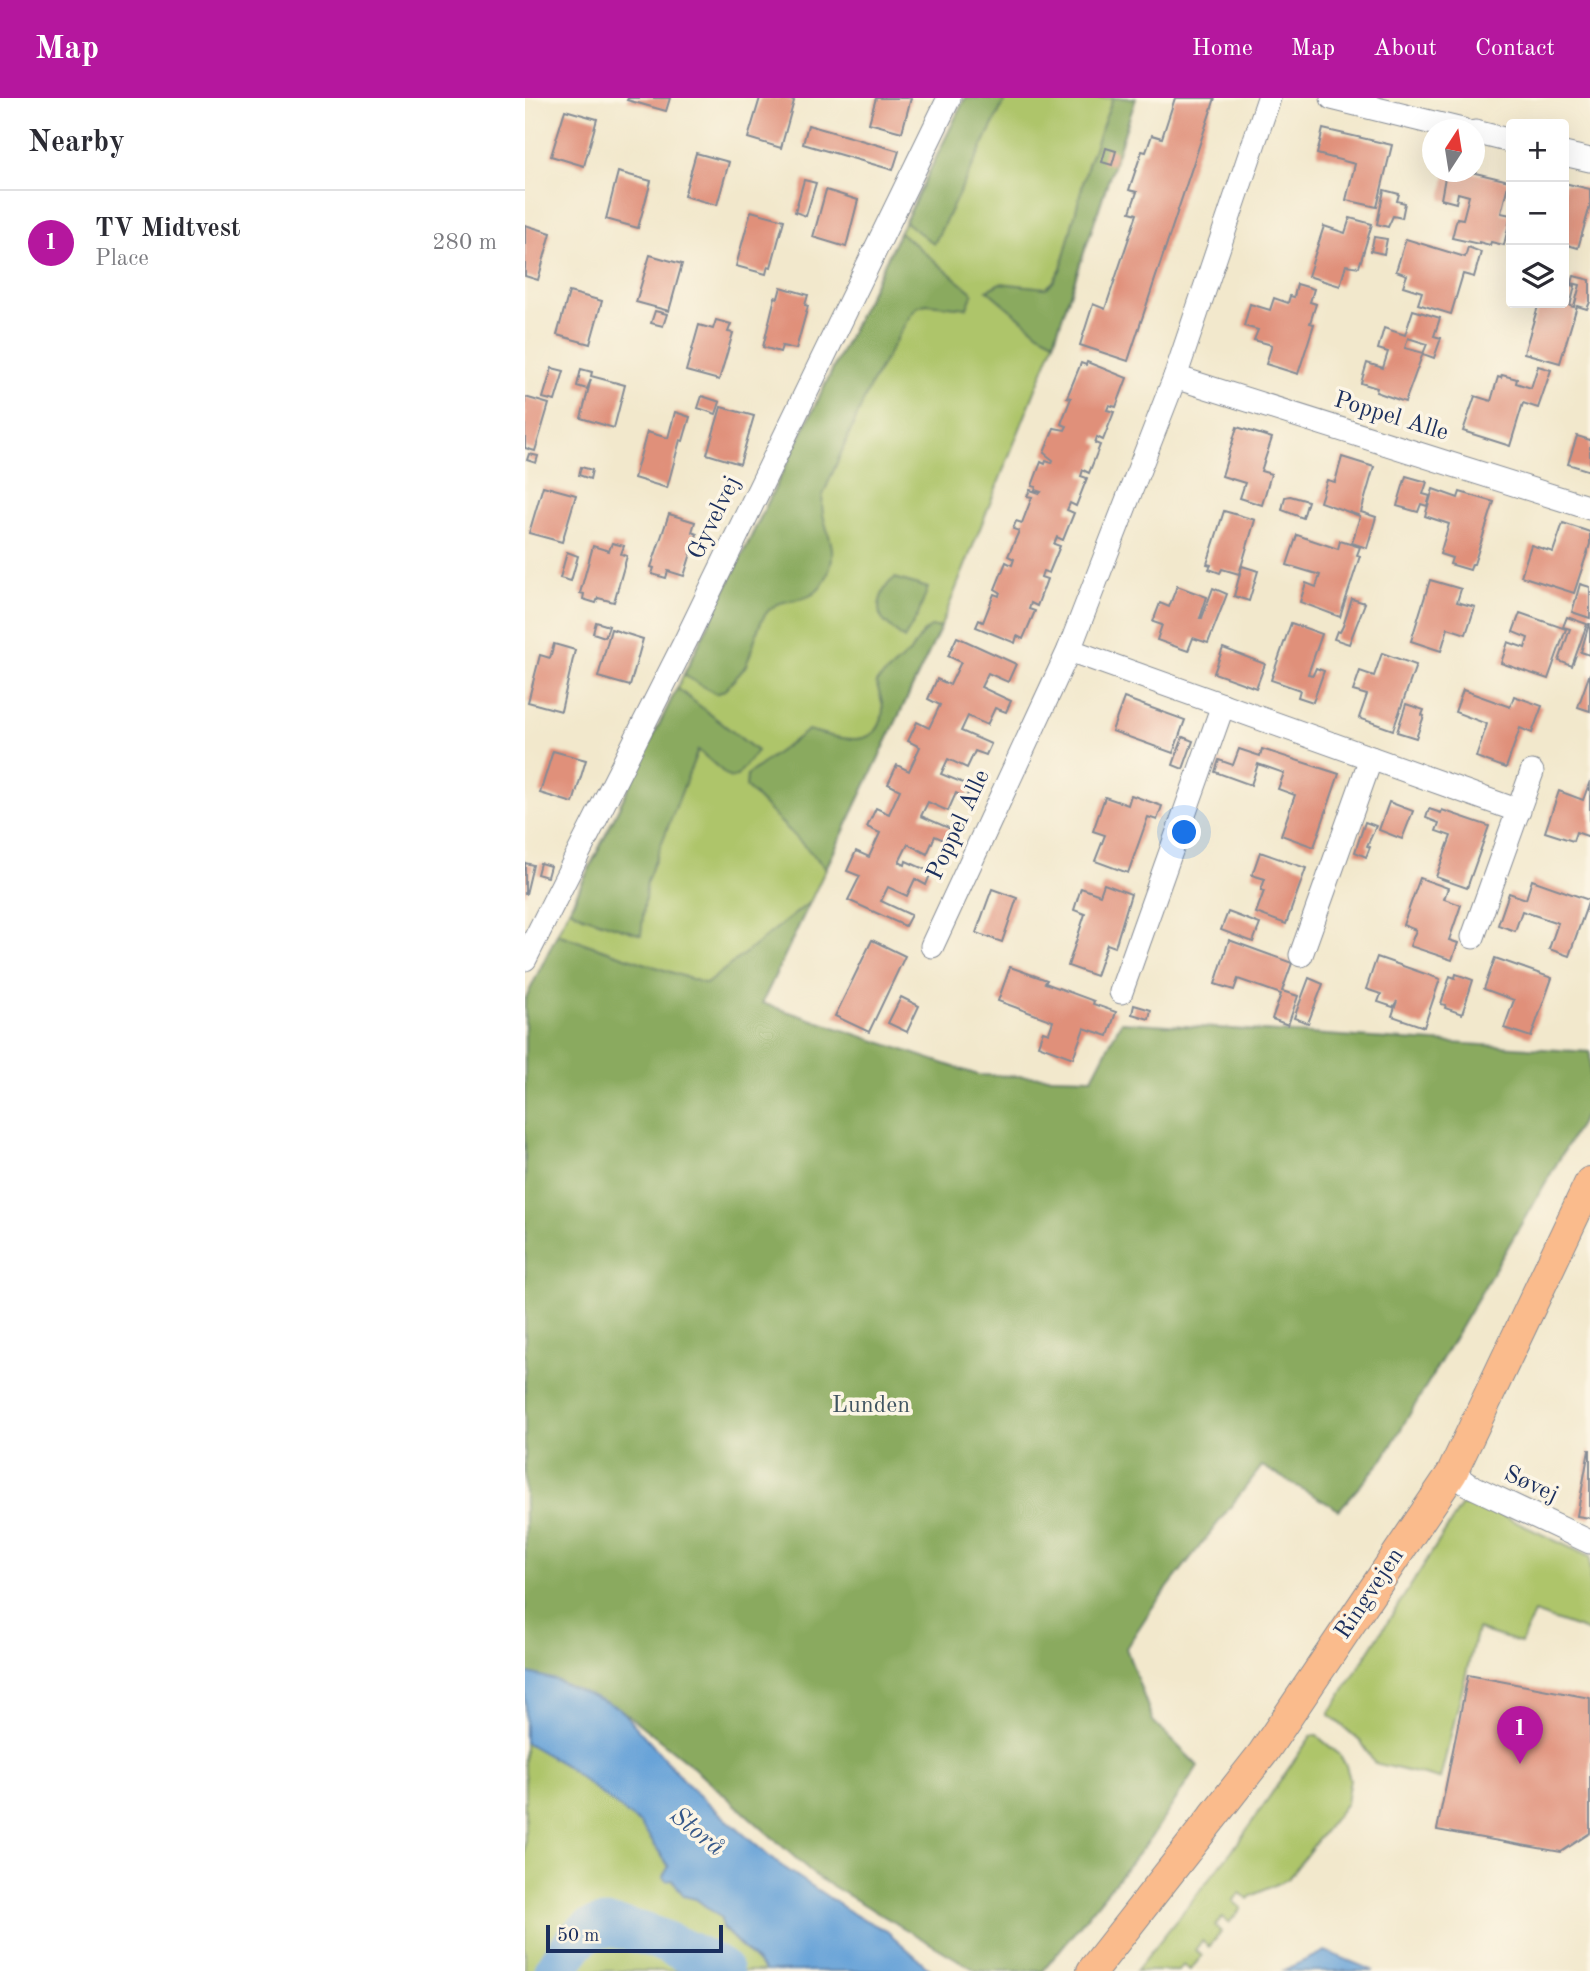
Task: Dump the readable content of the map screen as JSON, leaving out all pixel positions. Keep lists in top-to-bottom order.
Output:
{
  "streets": {
    "main road": ["Ringvejen"],
    "street": ["Poppel Alle", "Gyvelvej", "Søvej"]
  },
  "crossings": [
    ["Søvej", "Ringvejen"]
  ],
  "water": ["Storå"],
  "parks": ["Lunden"],
  "scale_bar": "50 m",
  "north": "top",
  "page": {
    "header": "Map",
    "nav": [
      "Home",
      "Map",
      "About",
      "Contact"
    ],
    "heading": "Nearby",
    "map_buttons": ["+", "−"],
    "list": [
      {
        "mark": "1",
        "name": "TV Midtvest",
        "note": "Place",
        "value": "280 m"
      }
    ],
    "pins": "1",
    "scale": "50 m"
  }
}
